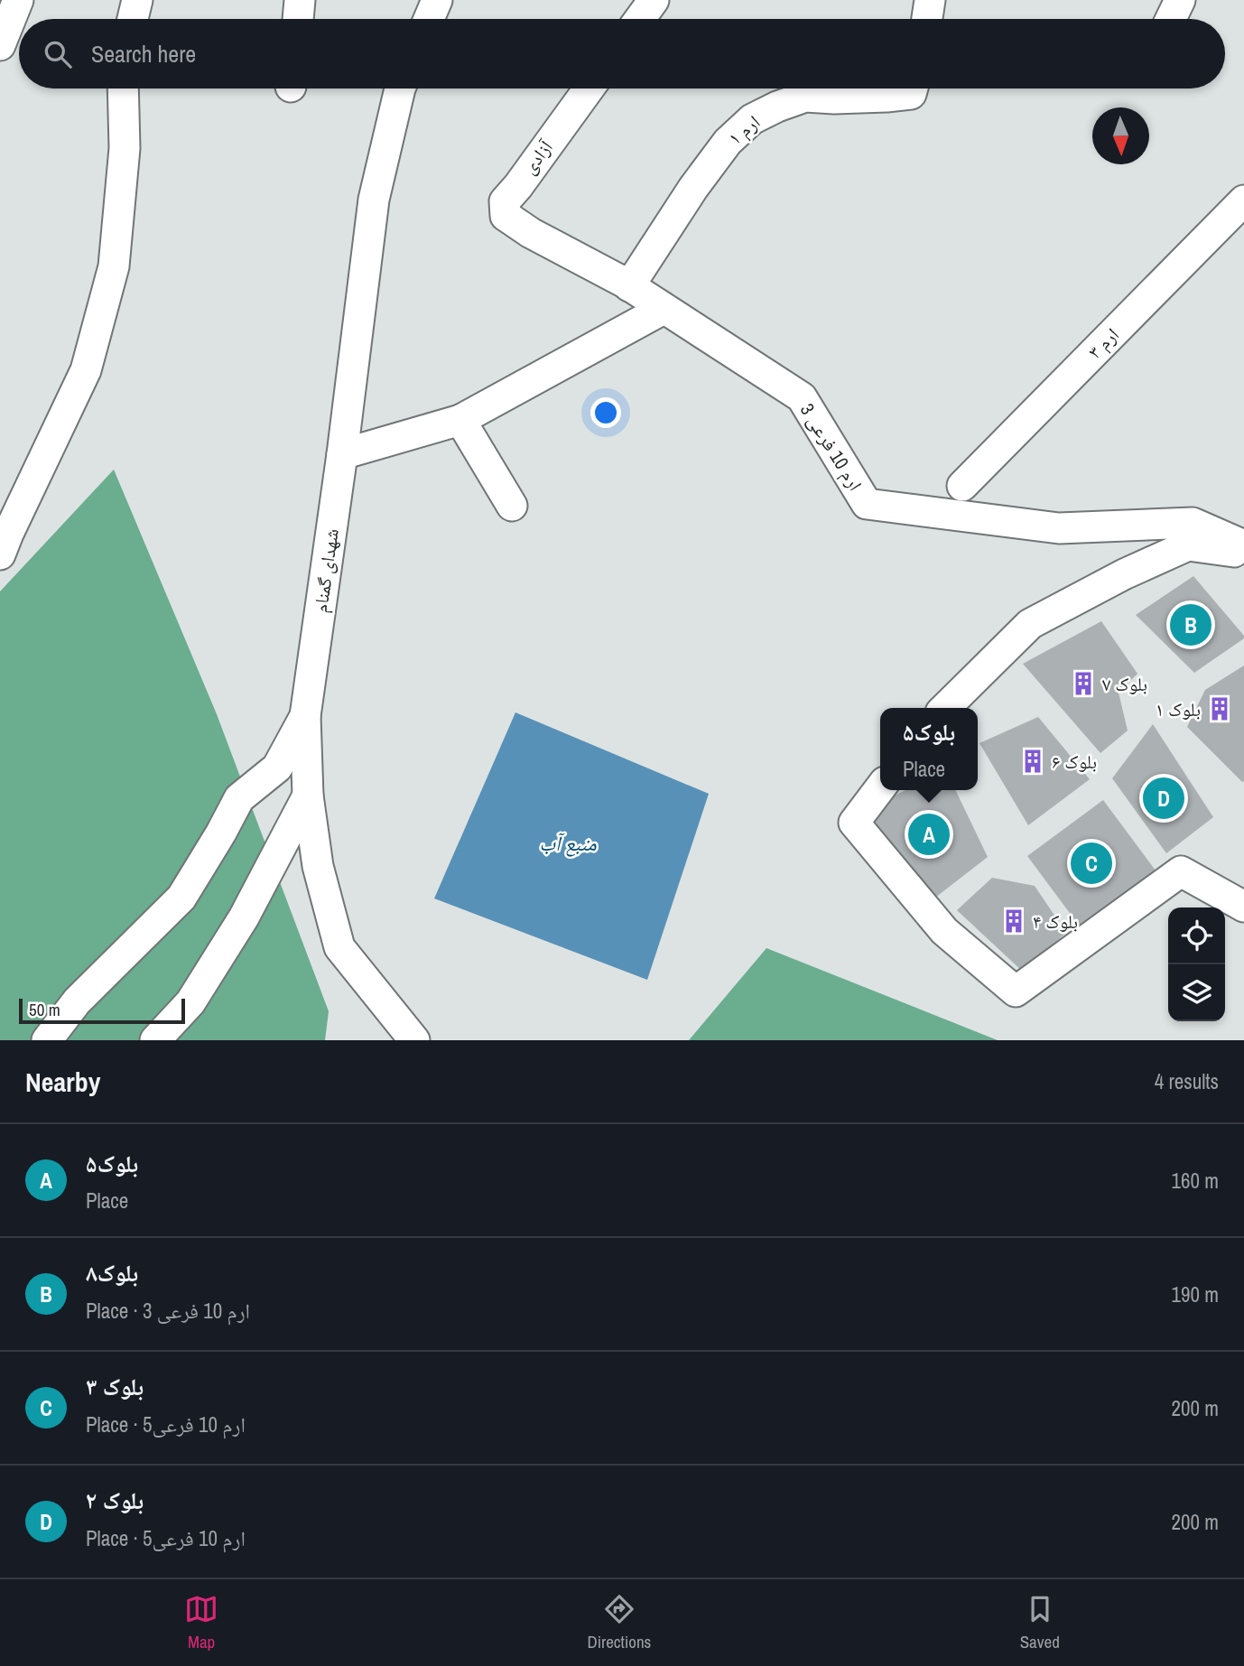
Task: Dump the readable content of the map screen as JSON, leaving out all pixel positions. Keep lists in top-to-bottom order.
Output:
{
  "streets": {
    "street": [
      "ارم ۱",
      "آزادی",
      "ارم ۳",
      "ارم 10 فرعی 3",
      "شهدای گمنام"
    ]
  },
  "crossings": [
    ["ارم ۱", "ارم 10 فرعی 3"],
    ["آزادی", "ارم 10 فرعی 3"]
  ],
  "water": ["منبع آب"],
  "places": {
    "building": [
      "بلوک ۷",
      "بلوک ۱",
      "بلوک ۶",
      "بلوک ۴"
    ]
  },
  "scale_bar": "50 m",
  "north": "bottom",
  "page": {
    "search": "Search here",
    "pins": [
      "B",
      "D",
      "A",
      "C"
    ],
    "popup": ["بلوک۵", "Place"],
    "scale": "50 m",
    "heading": ["Nearby", "4 results"],
    "list": [
      {
        "mark": "A",
        "name": "بلوک۵",
        "note": "Place",
        "value": "160 m"
      },
      {
        "mark": "B",
        "name": "بلوک۸",
        "note": "Place · ارم 10 فرعی 3",
        "value": "190 m"
      },
      {
        "mark": "C",
        "name": "بلوک ۳",
        "note": "Place · ارم 10 فرعی5",
        "value": "200 m"
      },
      {
        "mark": "D",
        "name": "بلوک ۲",
        "note": "Place · ارم 10 فرعی5",
        "value": "200 m"
      }
    ],
    "nav": ["Map", "Directions", "Saved"]
  }
}
